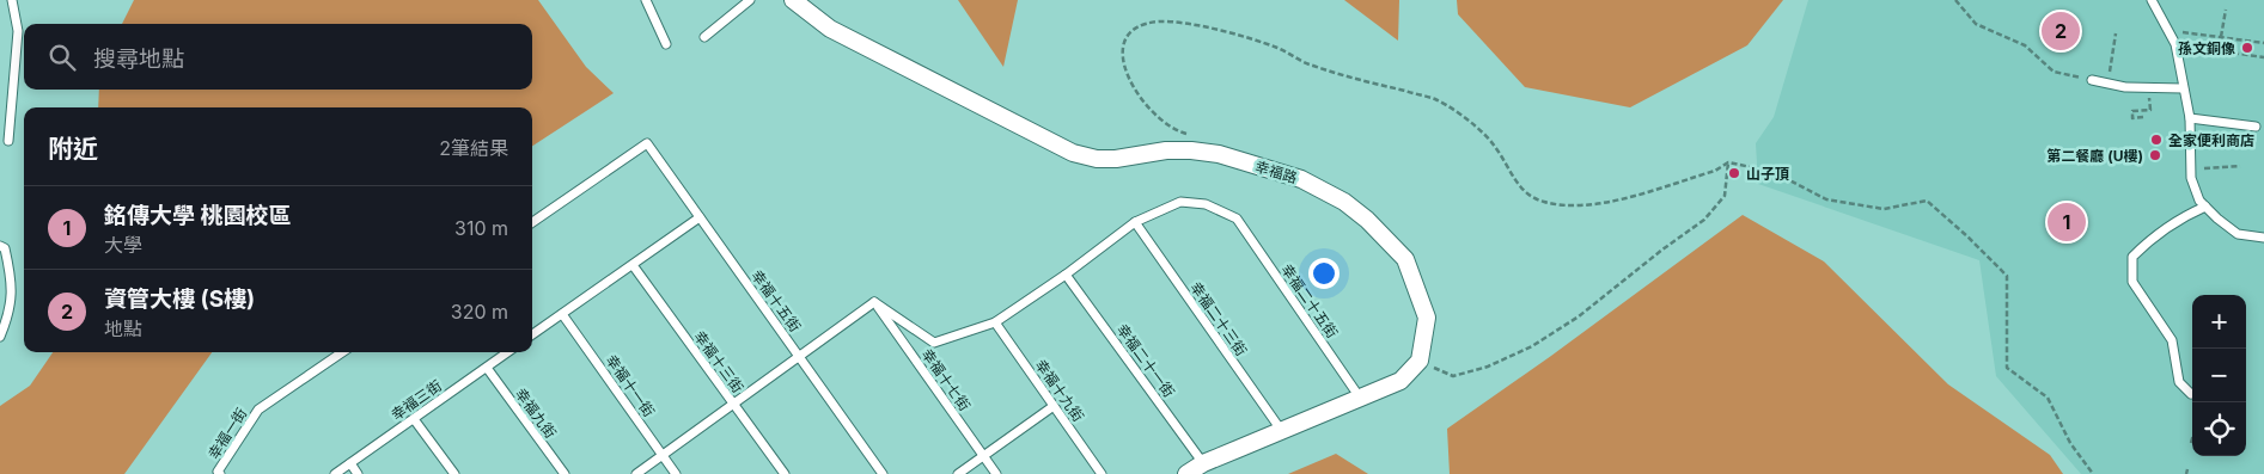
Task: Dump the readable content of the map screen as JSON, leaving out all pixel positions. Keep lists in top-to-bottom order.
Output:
{
  "streets": {
    "street": ["幸福路"],
    "lane": [
      "幸福十五街",
      "幸福二十五街",
      "幸福二十三街",
      "幸福二十一街",
      "幸福十三街",
      "幸福十七街",
      "幸福十一街",
      "幸福十九街",
      "幸福三街",
      "幸福九街",
      "幸福一街"
    ]
  },
  "crossings": [
    ["幸福二十五街", "幸福二十三街"],
    ["幸福三街", "幸福九街"]
  ],
  "places": [
    "孫文銅像",
    "全家便利商店",
    "第二餐廳 (U樓)",
    "山子頂"
  ],
  "page": {
    "pins": ["2", "1"],
    "search": "搜尋地點",
    "heading": ["附近", "2筆結果"],
    "list": [
      {
        "mark": "1",
        "name": "銘傳大學 桃園校區",
        "note": "大學",
        "value": "310 m"
      },
      {
        "mark": "2",
        "name": "資管大樓 (S樓)",
        "note": "地點",
        "value": "320 m"
      }
    ],
    "map_buttons": ["+", "−"]
  }
}
